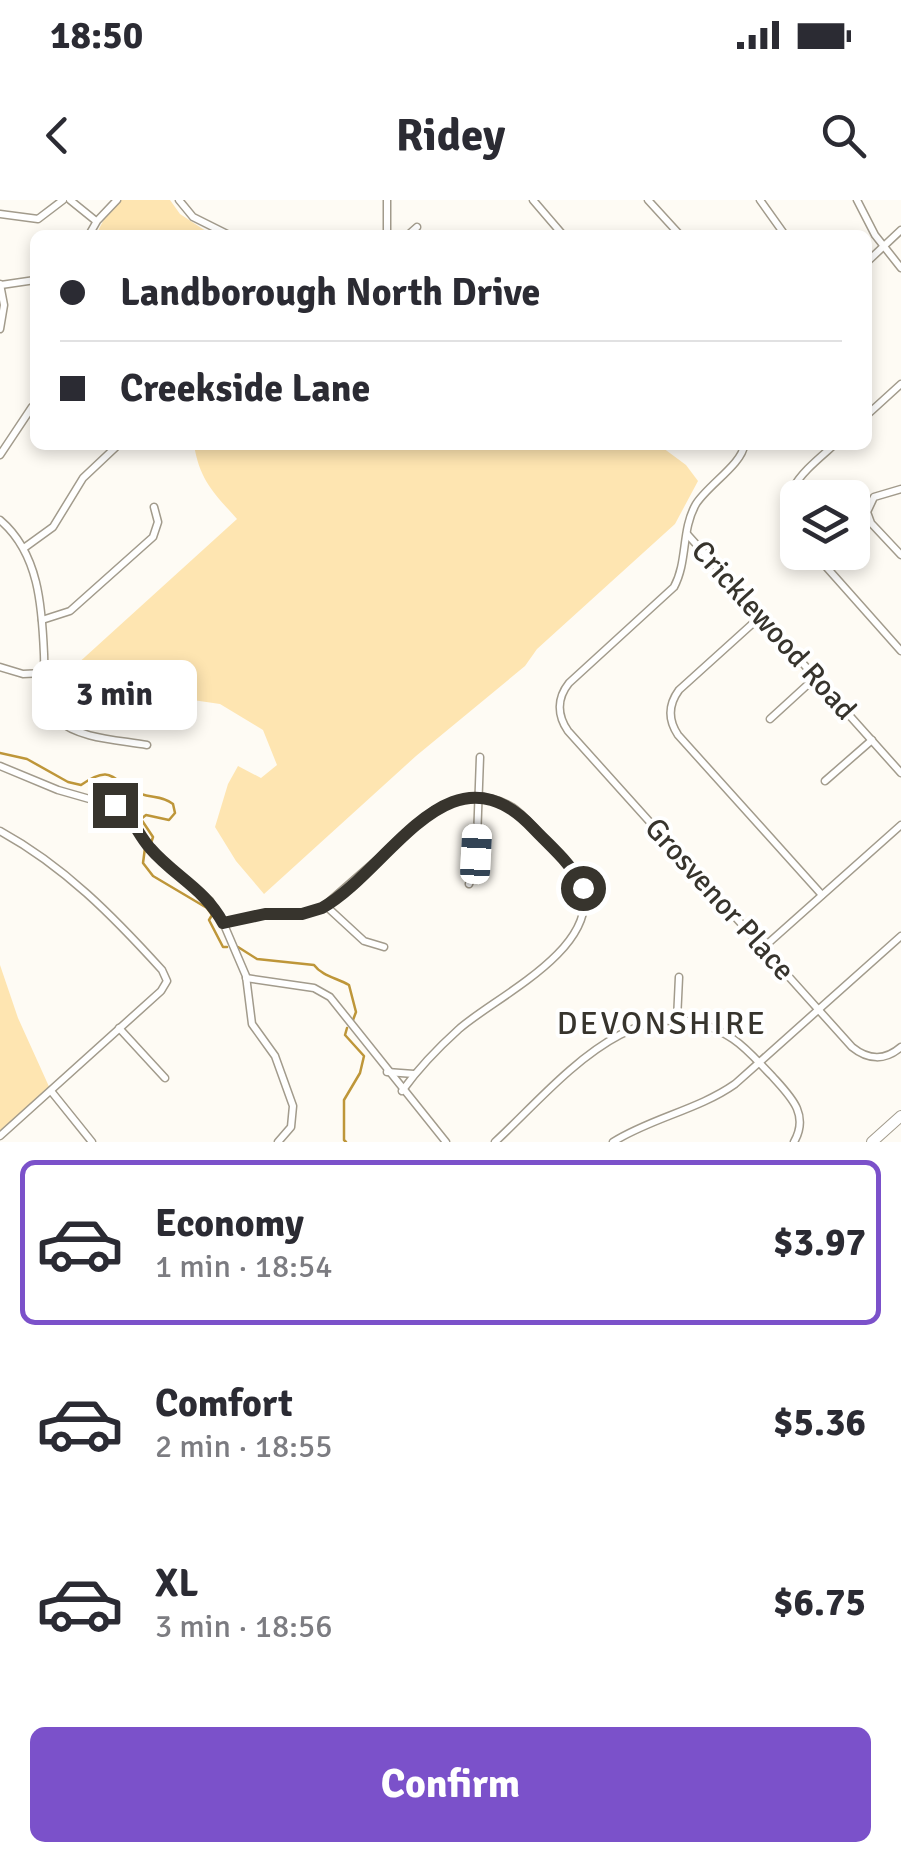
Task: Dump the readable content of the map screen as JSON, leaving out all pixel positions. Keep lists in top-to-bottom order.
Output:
{
  "streets": {
    "street": ["Cricklewood Road", "Grosvenor Place"]
  },
  "crossings": [
    ["Cricklewood Road", "Grosvenor Place"]
  ],
  "districts": ["DEVONSHIRE"],
  "page": {
    "status": "18:50",
    "header": "Ridey",
    "banner": ["Landborough North Drive", "Creekside Lane"],
    "bubble": "3 min",
    "list": [
      {
        "name": "Economy",
        "note": "1 min · 18:54",
        "value": "$3.97"
      },
      {
        "name": "Comfort",
        "note": "2 min · 18:55",
        "value": "$5.36"
      },
      {
        "name": "XL",
        "note": "3 min · 18:56",
        "value": "$6.75"
      }
    ],
    "buttons": "Confirm"
  }
}
